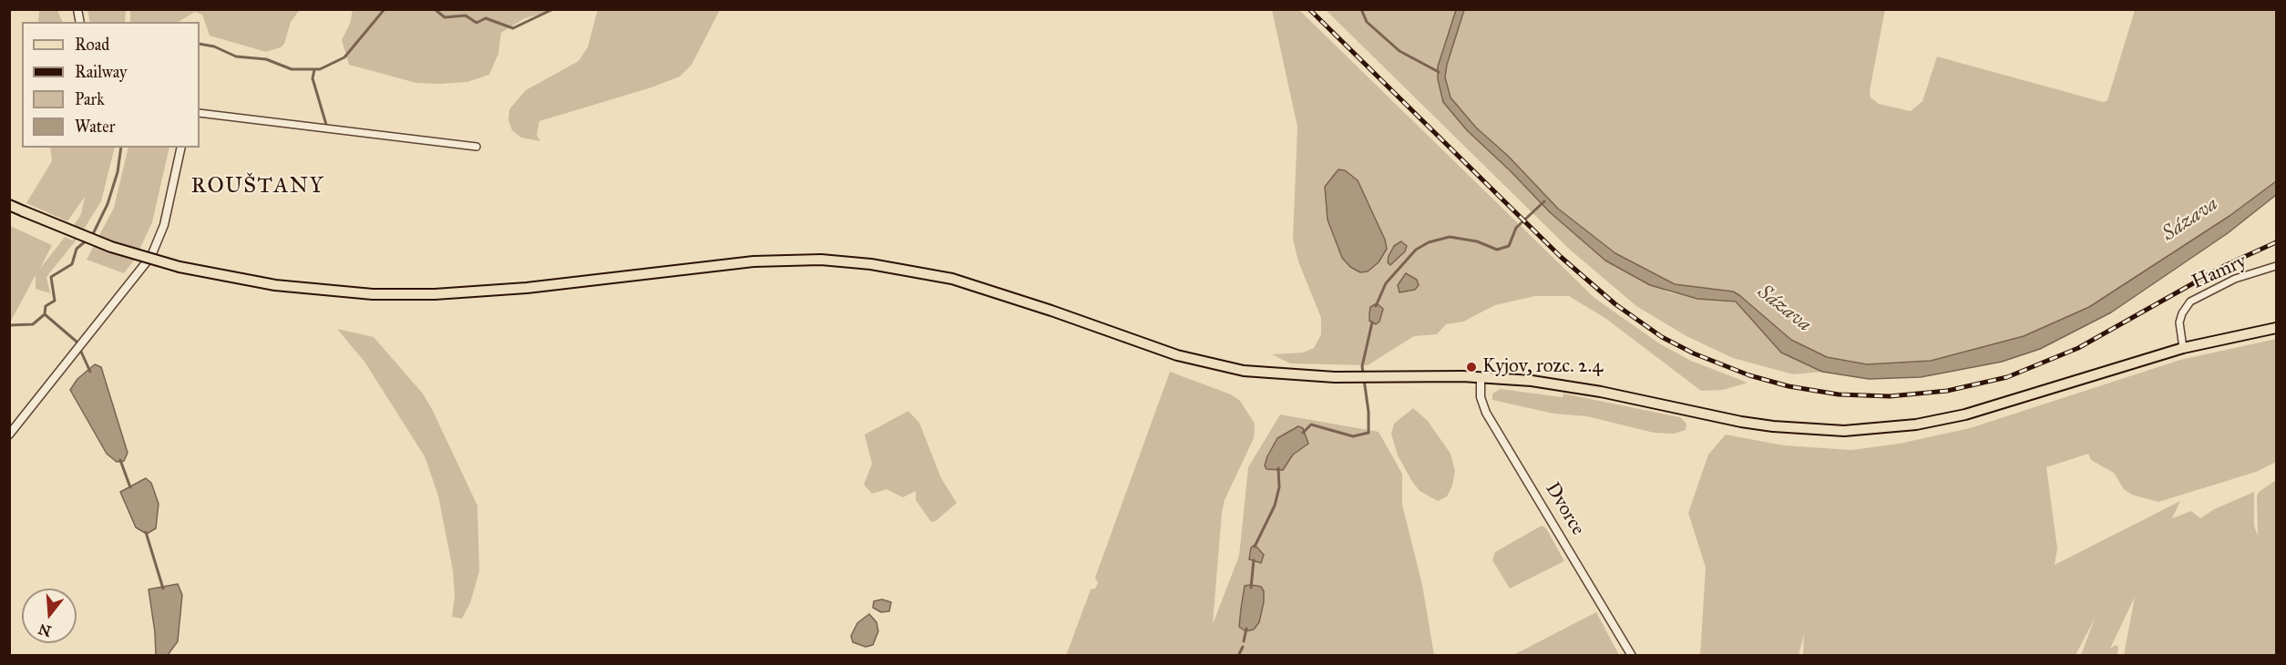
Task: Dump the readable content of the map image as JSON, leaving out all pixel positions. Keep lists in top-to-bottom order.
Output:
{
  "streets": {
    "street": ["Hamry", "Dvorce"]
  },
  "districts": ["ROUŠTANY"],
  "water": ["Sázava"],
  "places": ["Kyjov, rozc. 2.4"],
  "legend": [
    "Road",
    "Railway",
    "Park",
    "Water"
  ],
  "north": "bottom"
}
